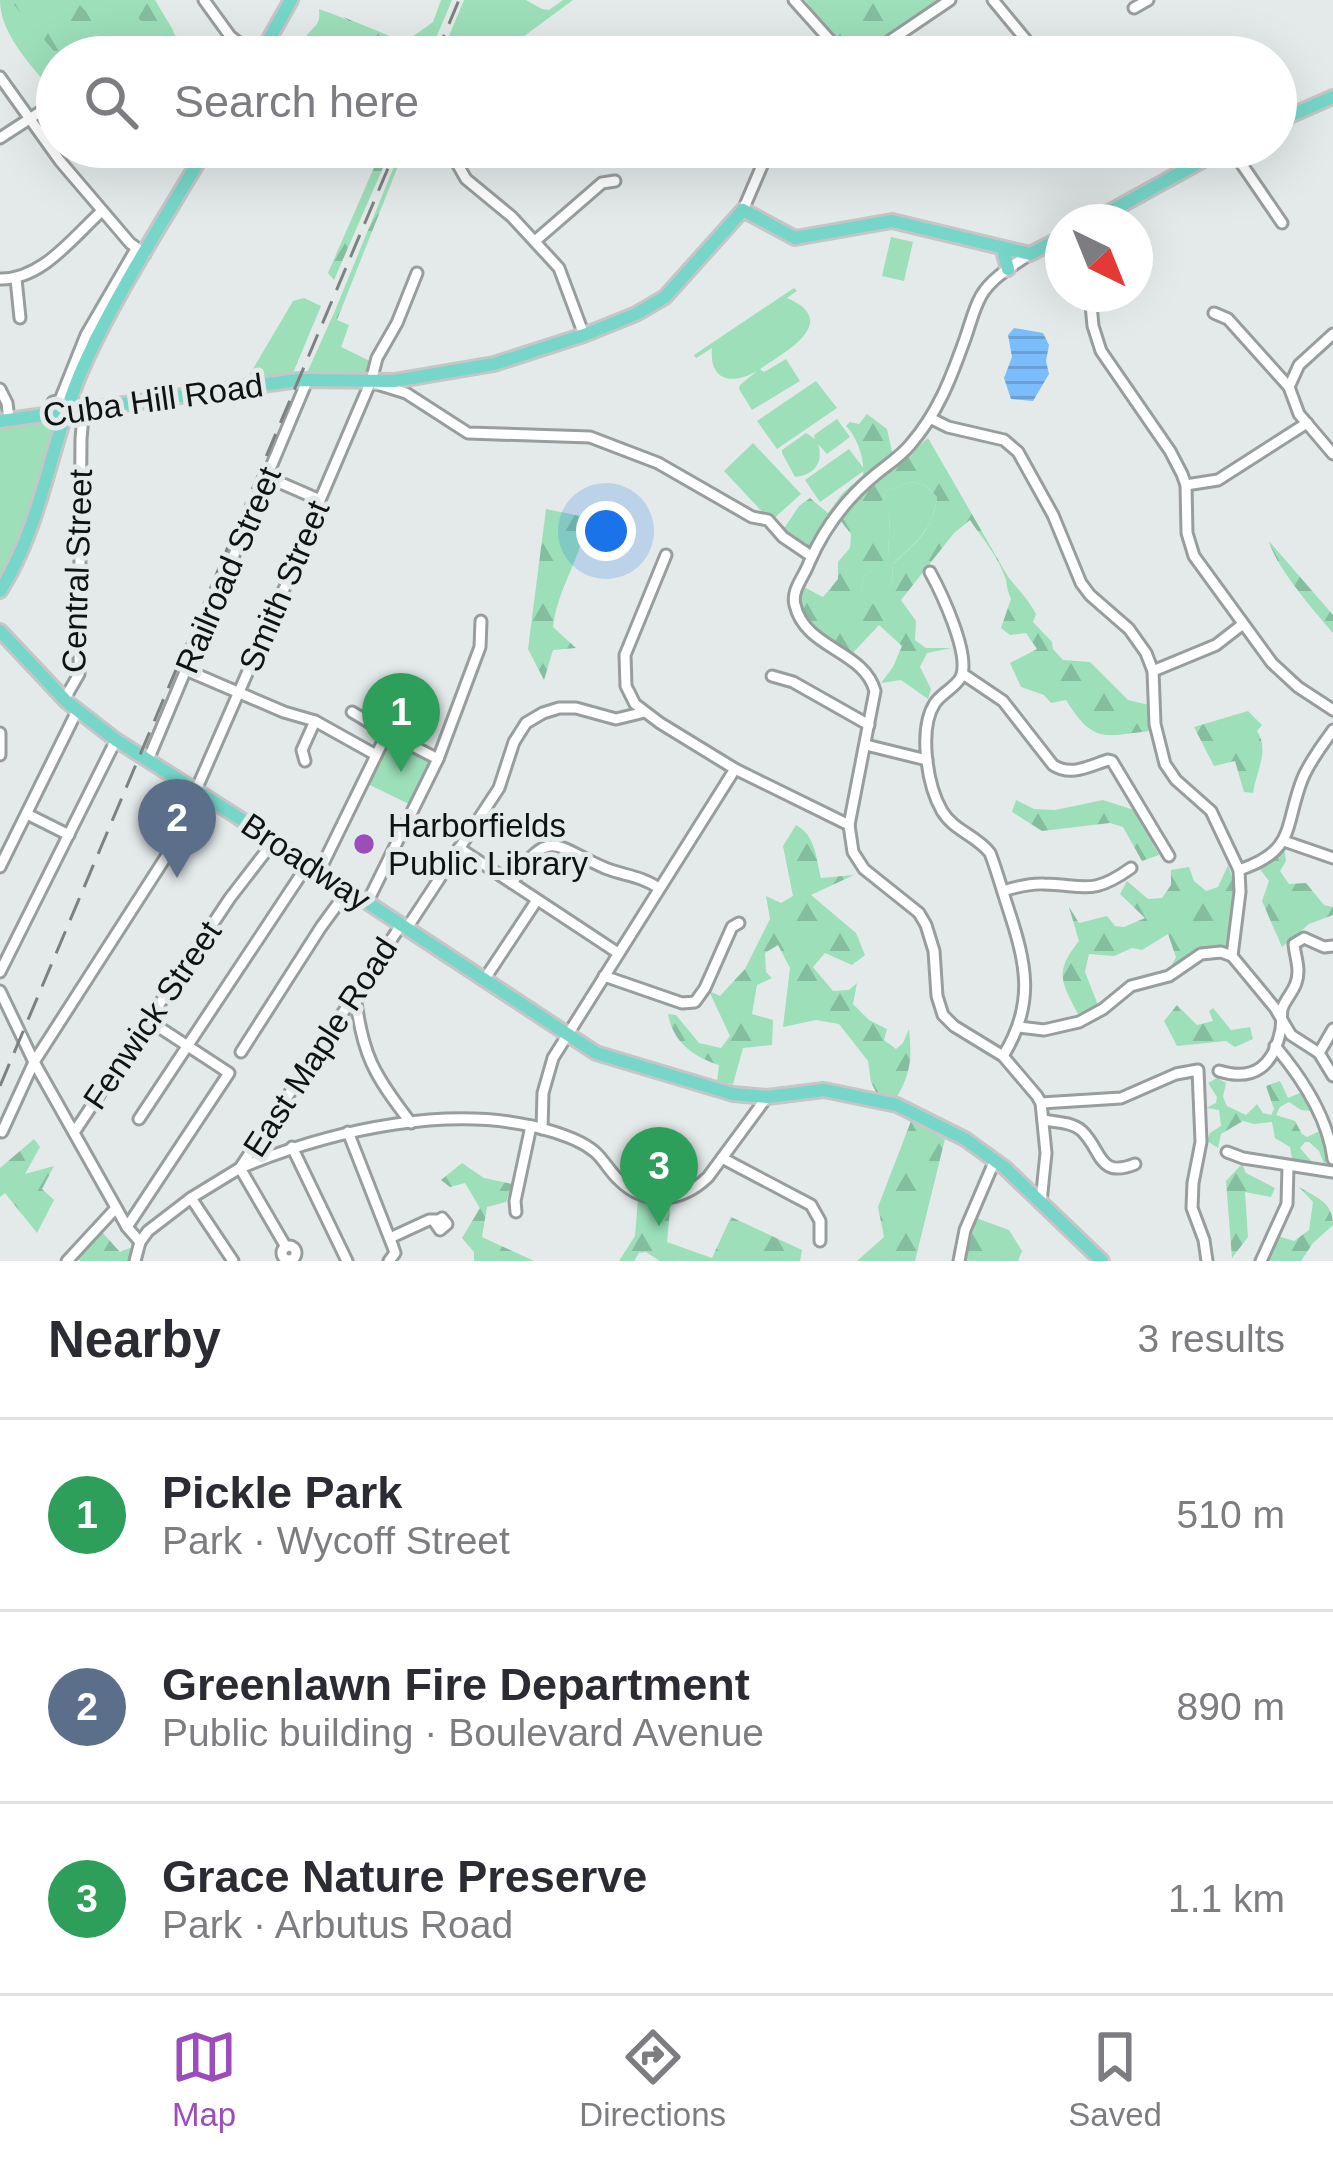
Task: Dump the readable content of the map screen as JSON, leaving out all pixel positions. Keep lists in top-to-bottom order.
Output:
{
  "streets": {
    "main road": ["Cuba Hill Road", "Broadway"],
    "street": [
      "Railroad Street",
      "Central Street",
      "Smith Street",
      "Fenwick Street",
      "East Maple Road"
    ]
  },
  "crossings": [
    ["Cuba Hill Road", "Railroad Street"],
    ["Cuba Hill Road", "Central Street"],
    ["Cuba Hill Road", "Smith Street"],
    ["Railroad Street", "Broadway"],
    ["Central Street", "Broadway"],
    ["Smith Street", "Broadway"],
    ["Broadway", "Fenwick Street"],
    ["Broadway", "East Maple Road"]
  ],
  "places": ["Harborfields Public Library"],
  "north": "bottom right",
  "page": {
    "search": "Search here",
    "pins": ["1", "2", "3"],
    "heading": ["Nearby", "3 results"],
    "list": [
      {
        "mark": "1",
        "name": "Pickle Park",
        "note": "Park · Wycoff Street",
        "value": "510 m"
      },
      {
        "mark": "2",
        "name": "Greenlawn Fire Department",
        "note": "Public building · Boulevard Avenue",
        "value": "890 m"
      },
      {
        "mark": "3",
        "name": "Grace Nature Preserve",
        "note": "Park · Arbutus Road",
        "value": "1.1 km"
      }
    ],
    "nav": ["Map", "Directions", "Saved"]
  }
}
